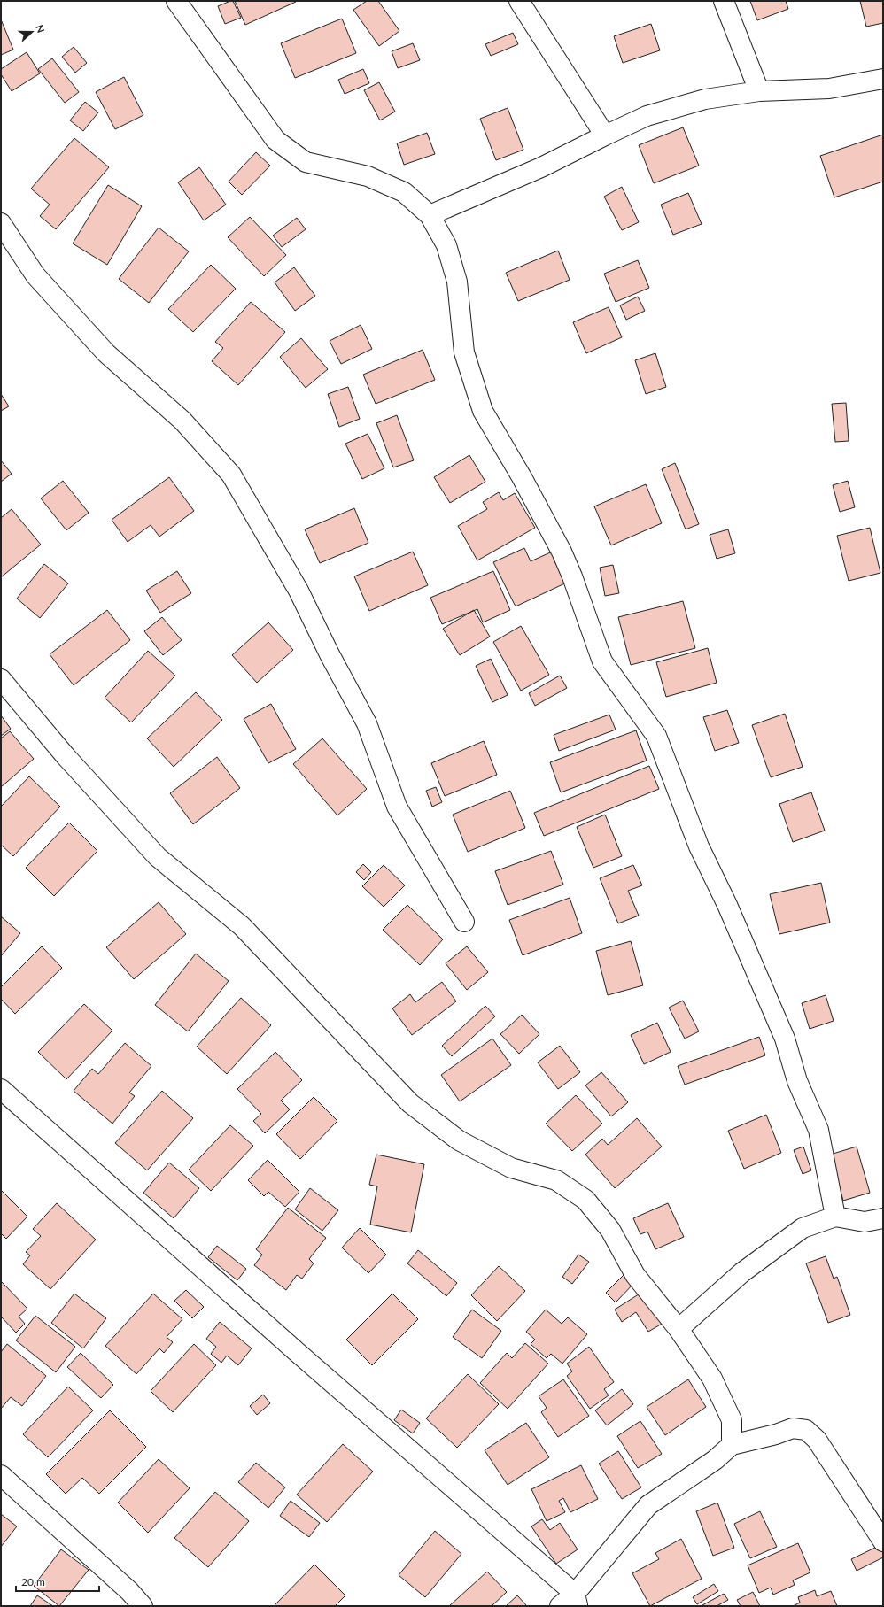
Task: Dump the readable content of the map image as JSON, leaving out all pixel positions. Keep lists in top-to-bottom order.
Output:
{
  "scale_bar": "20 m",
  "north": "right"
}
